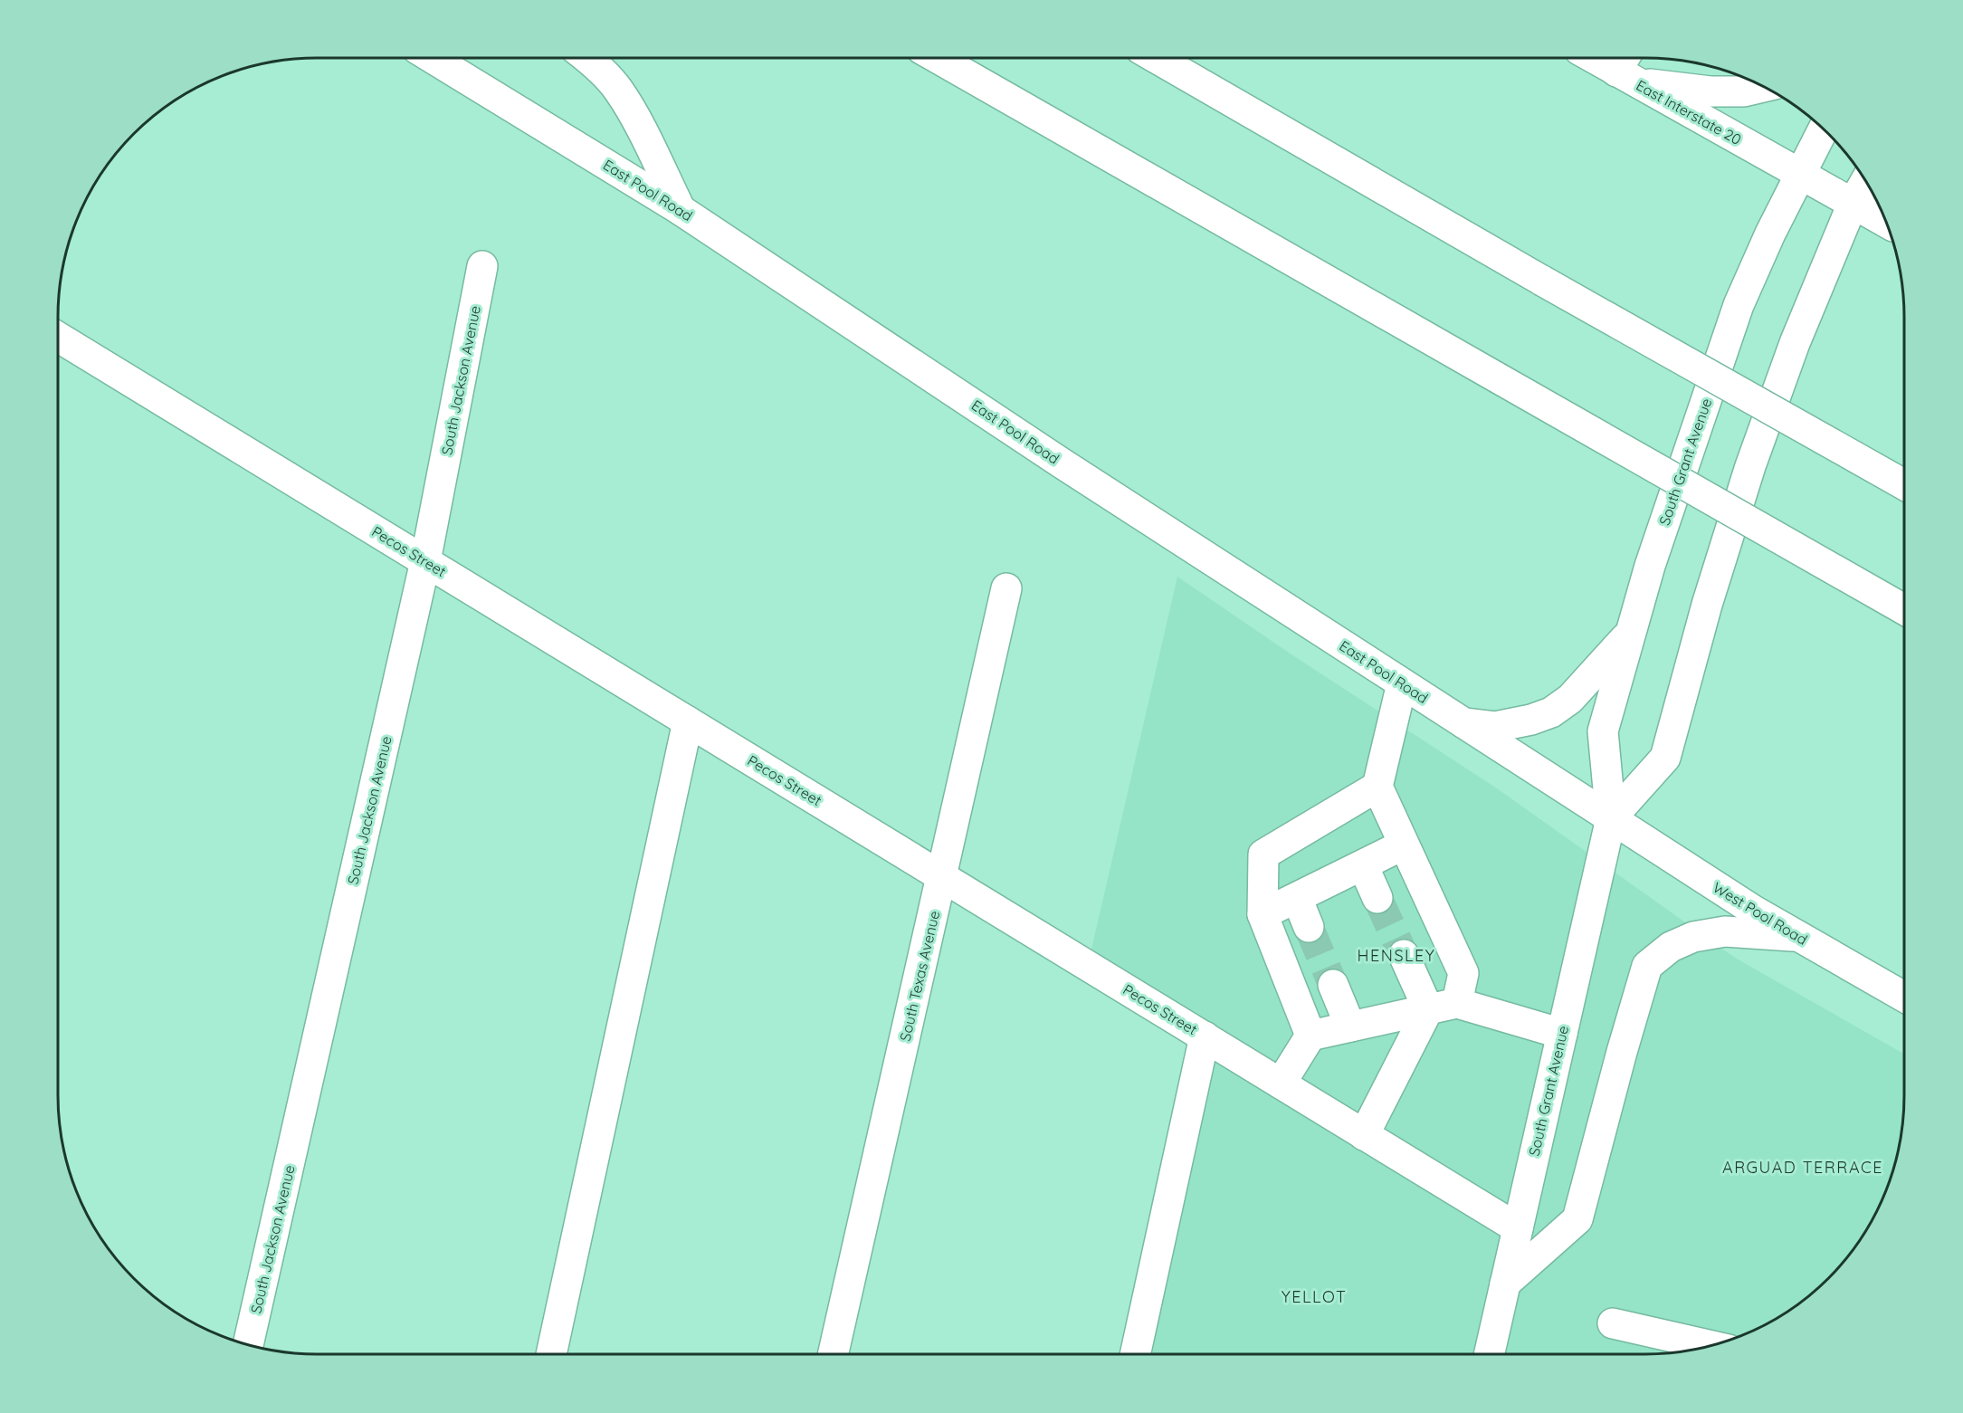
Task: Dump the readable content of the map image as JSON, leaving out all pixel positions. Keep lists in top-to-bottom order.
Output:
{
  "streets": {
    "main road": [
      "East Interstate 20",
      "East Pool Road",
      "South Jackson Avenue",
      "South Grant Avenue",
      "Pecos Street",
      "West Pool Road",
      "South Texas Avenue"
    ]
  },
  "crossings": [
    ["East Interstate 20", "South Grant Avenue"],
    ["East Pool Road", "South Grant Avenue"],
    ["East Pool Road", "West Pool Road"],
    ["South Jackson Avenue", "Pecos Street"],
    ["South Grant Avenue", "Pecos Street"],
    ["South Grant Avenue", "West Pool Road"],
    ["Pecos Street", "South Texas Avenue"]
  ],
  "districts": ["HENSLEY", "ARGUAD TERRACE", "YELLOT"]
}
